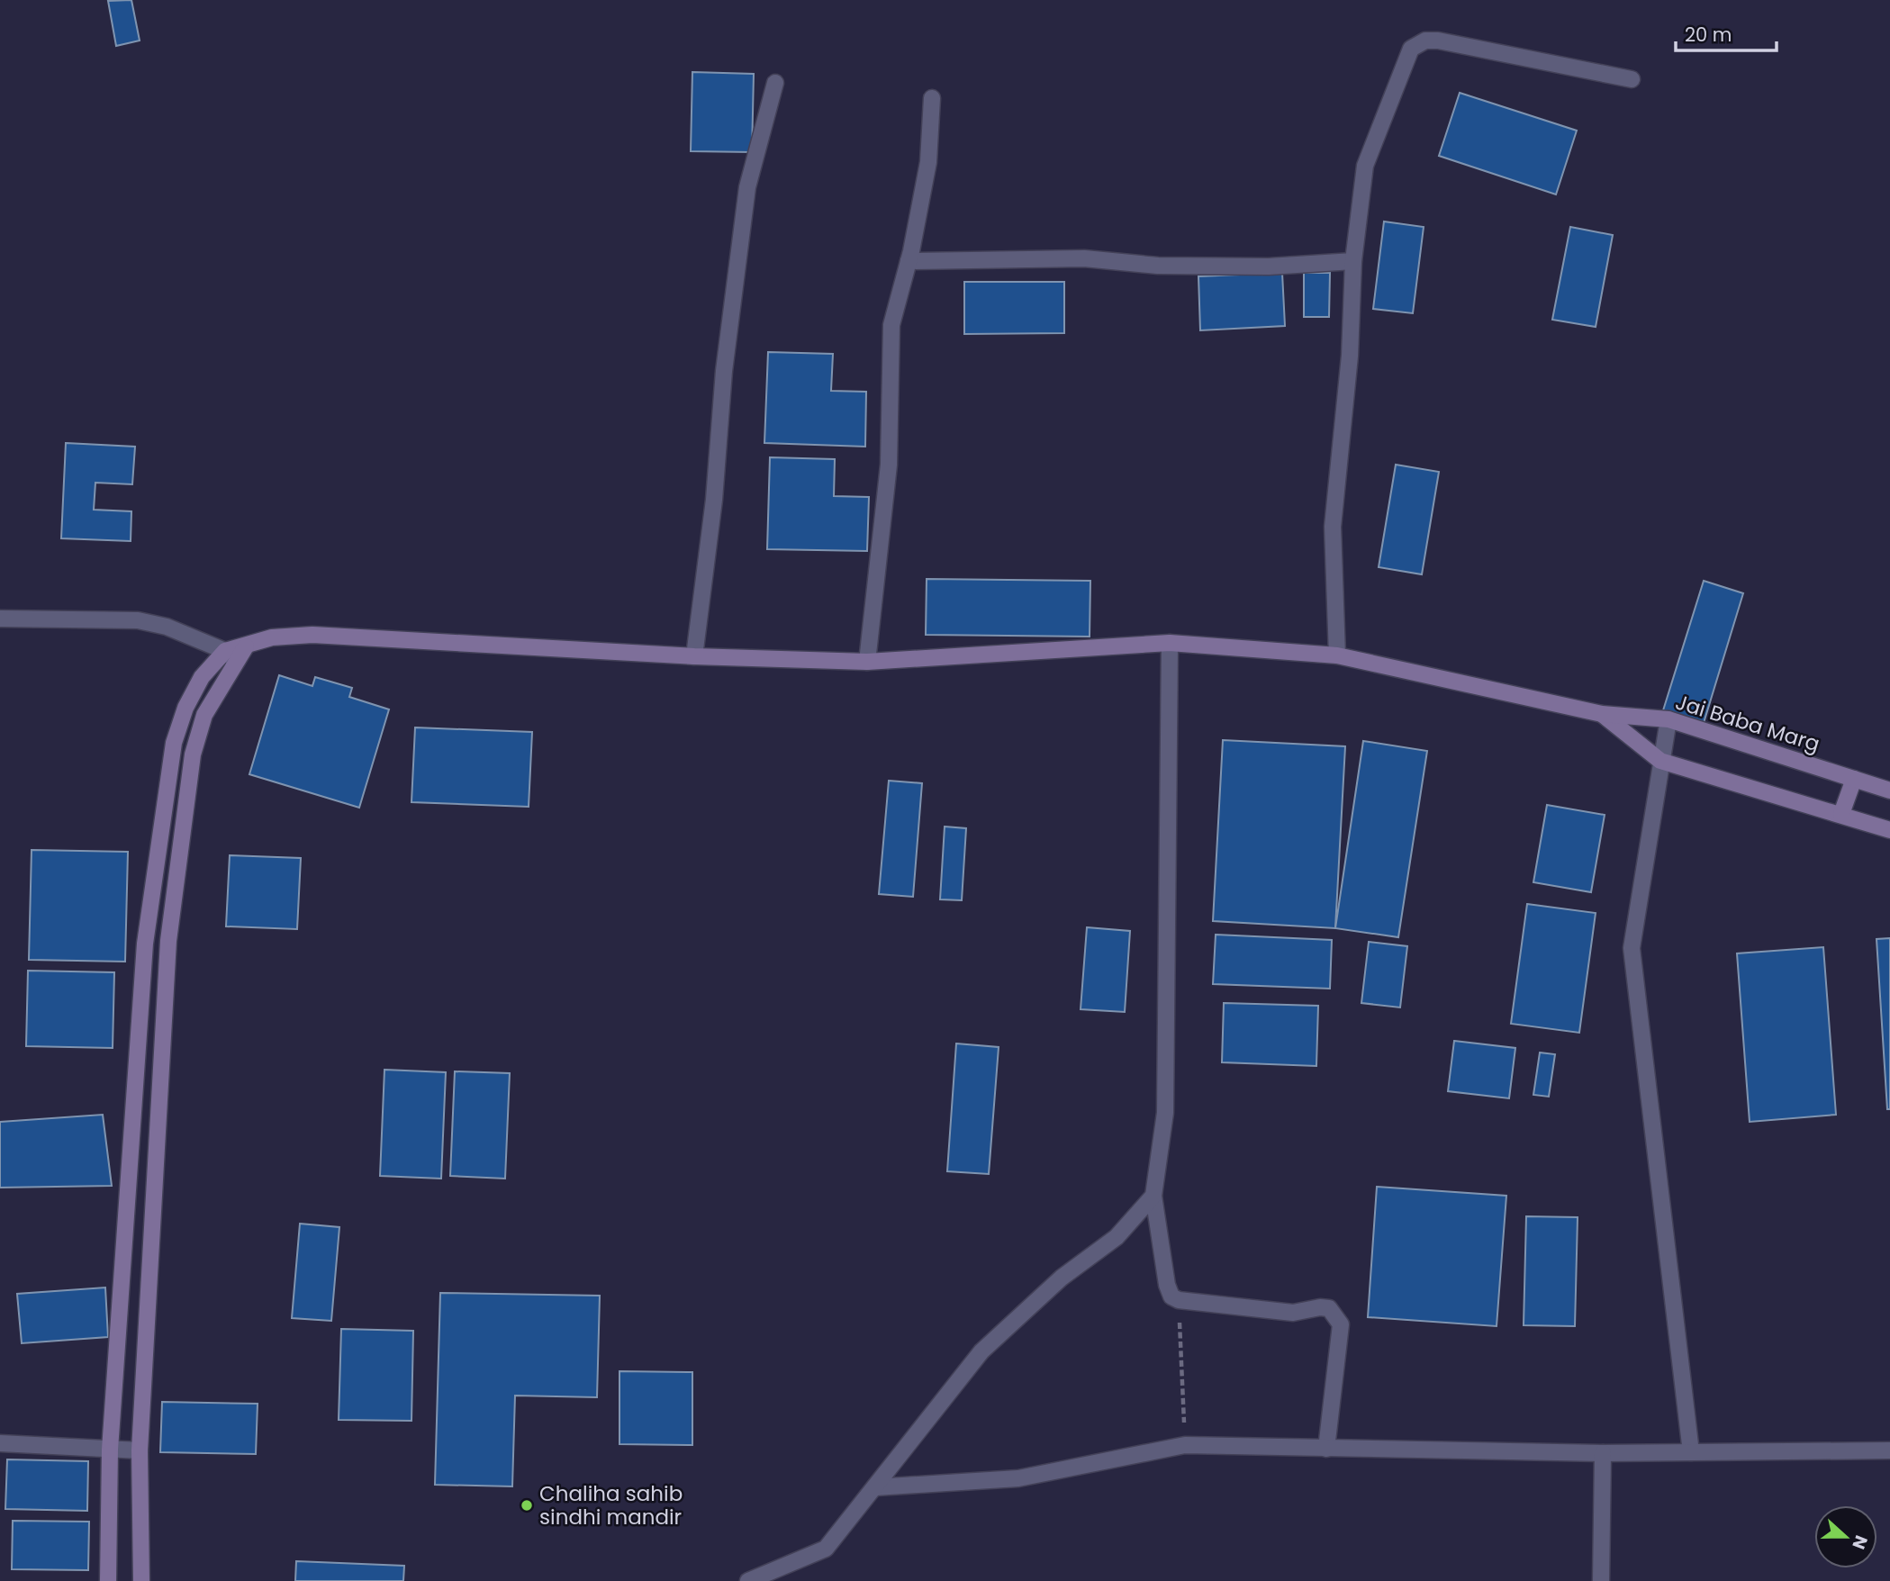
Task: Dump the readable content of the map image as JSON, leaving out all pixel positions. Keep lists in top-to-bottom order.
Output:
{
  "streets": {
    "street": ["Jai Baba Marg"]
  },
  "places": ["Chaliha sahib sindhi mandir"],
  "scale_bar": "20 m",
  "north": "right"
}
